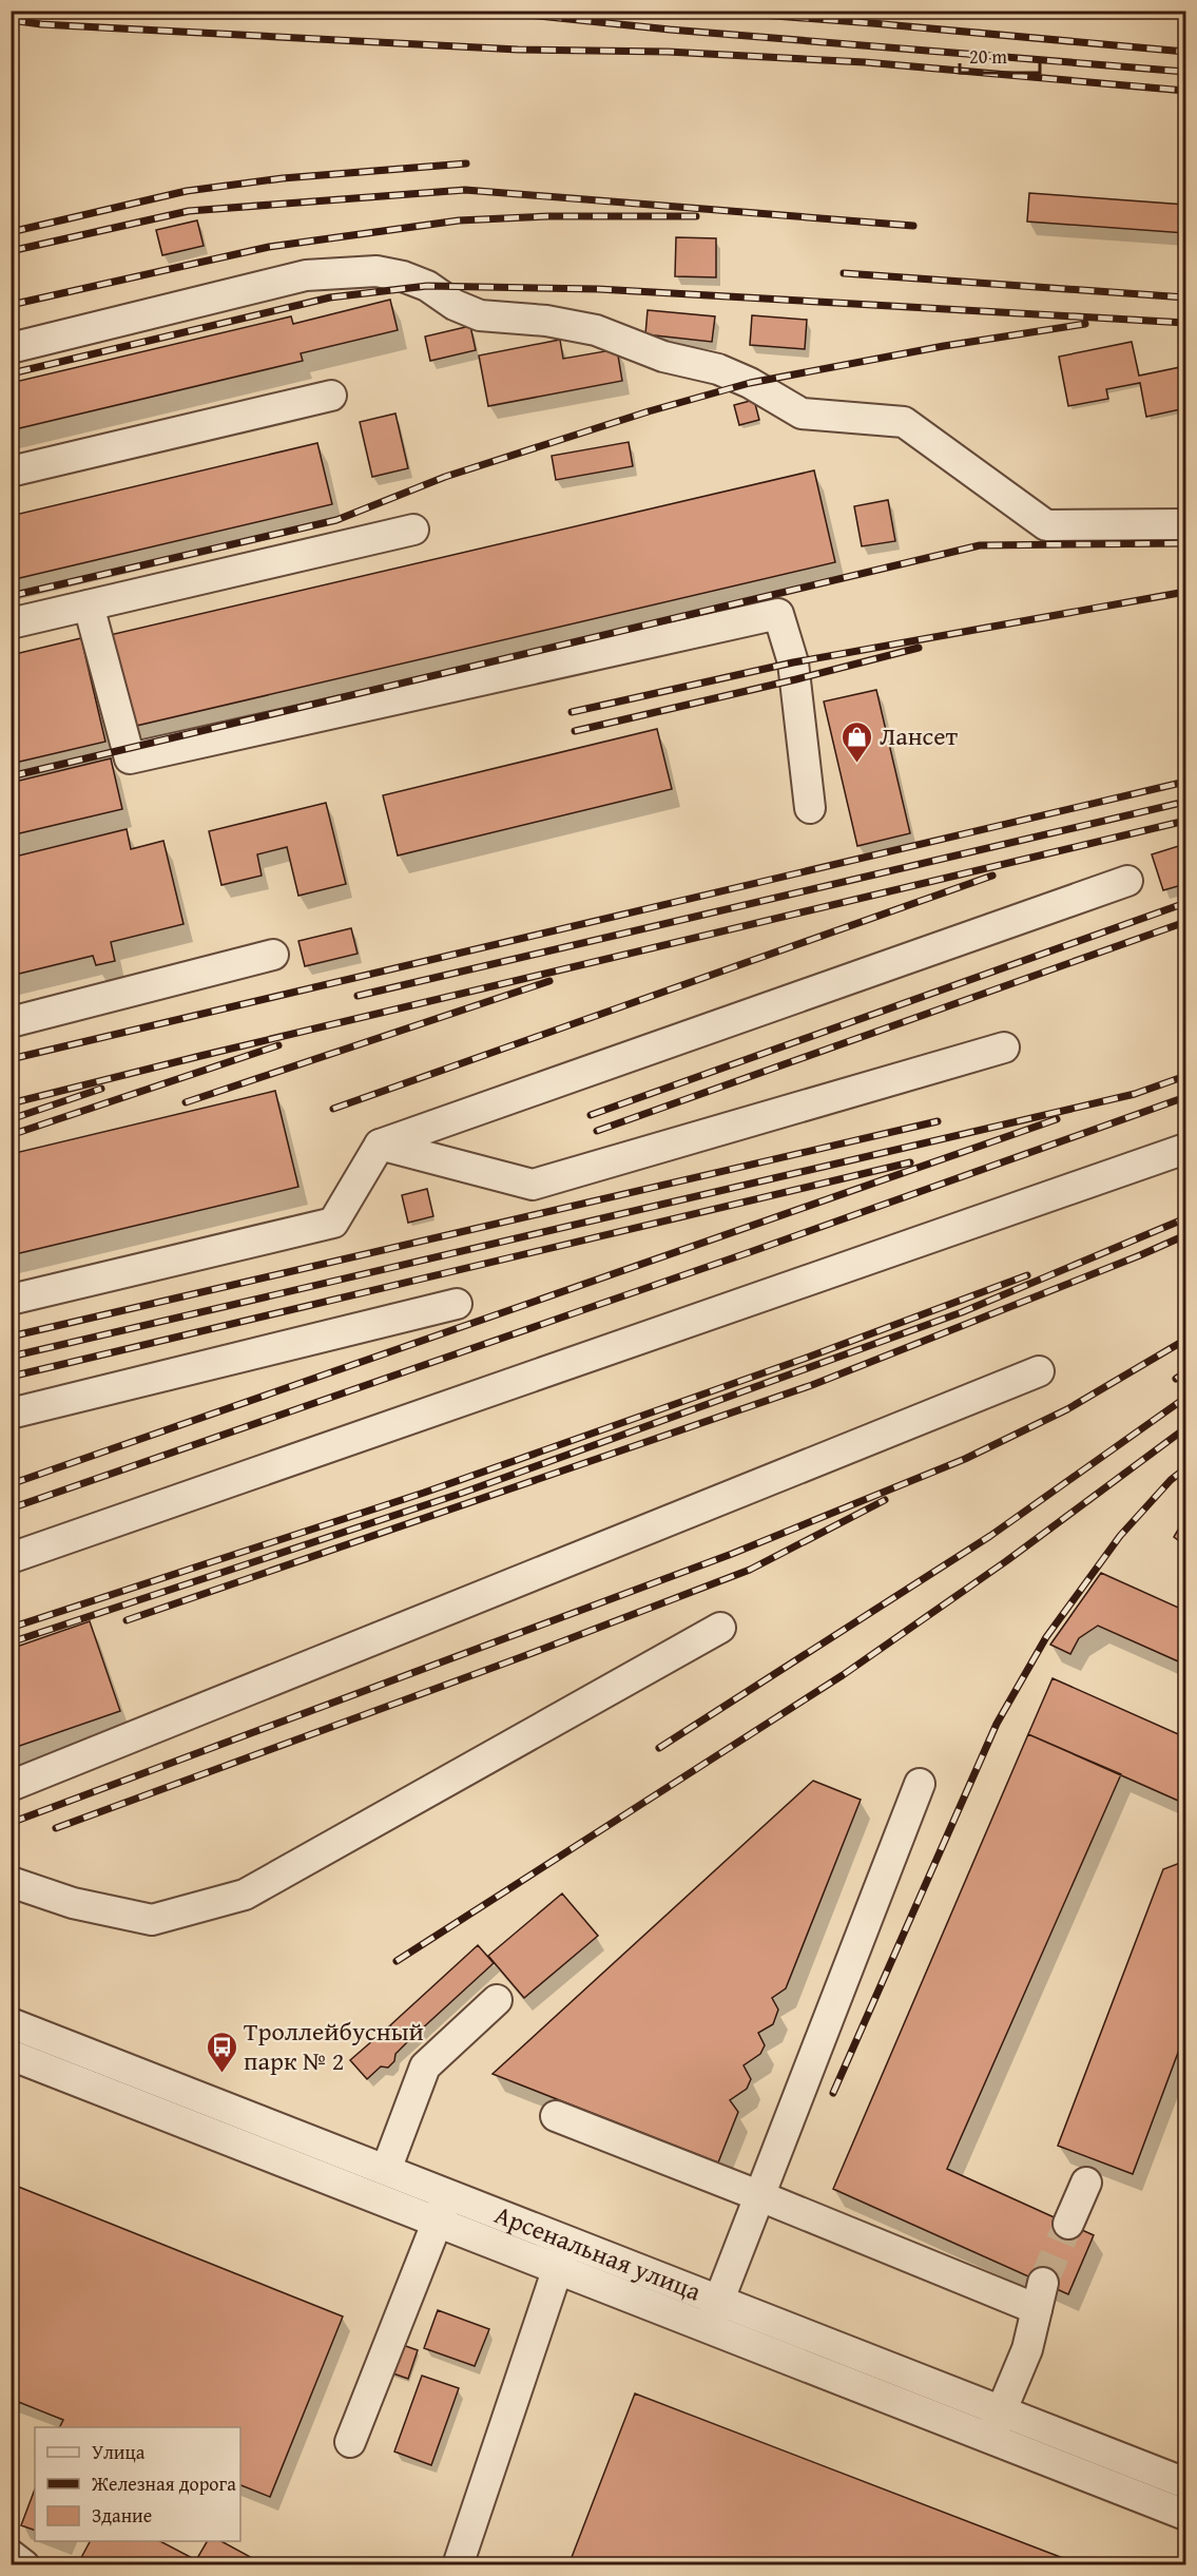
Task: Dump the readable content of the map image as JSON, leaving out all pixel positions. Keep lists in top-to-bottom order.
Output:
{
  "streets": {
    "street": ["Арсенальная улица"]
  },
  "places": {
    "shop": ["Лансет"],
    "bus stop": ["Троллейбусный парк № 2"]
  },
  "legend": ["Улица", "Железная дорога", "Здание"],
  "scale_bar": "20 m"
}
